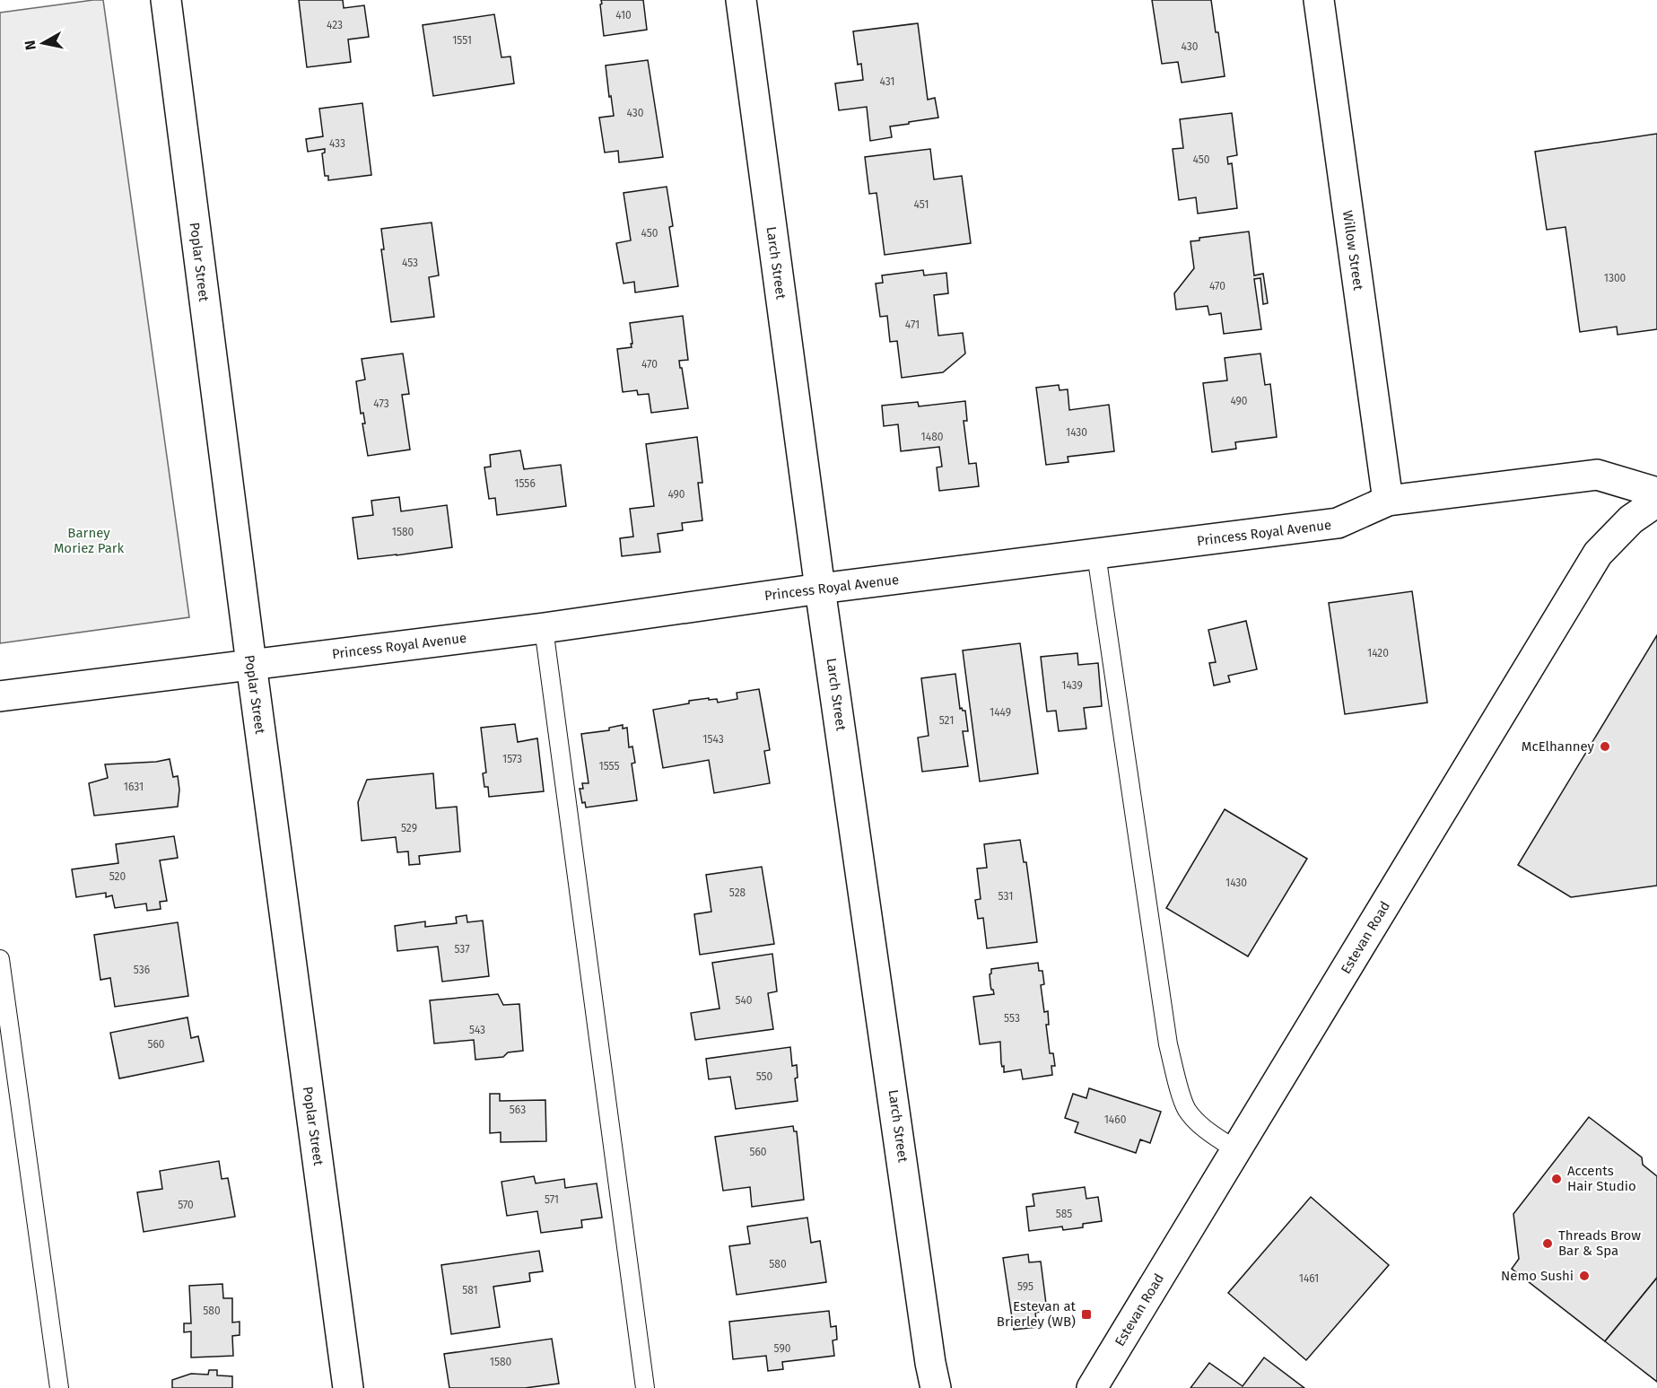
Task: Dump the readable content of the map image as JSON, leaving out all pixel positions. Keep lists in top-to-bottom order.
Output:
{
  "streets": {
    "street": [
      "Willow Street",
      "Poplar Street",
      "Larch Street",
      "Princess Royal Avenue",
      "Estevan Road"
    ]
  },
  "crossings": [
    ["Willow Street", "Princess Royal Avenue"],
    ["Poplar Street", "Princess Royal Avenue"],
    ["Larch Street", "Princess Royal Avenue"]
  ],
  "parks": ["Barney Moriez Park"],
  "places": {
    "other": [
      "McElhanney",
      "Accents Hair Studio",
      "Threads Brow Bar & Spa",
      "Nemo Sushi"
    ],
    "transit": ["Estevan at Brierley (WB)"]
  },
  "house_numbers": [
    "410",
    "423",
    "1551",
    "430",
    "431",
    "430",
    "433",
    "450",
    "451",
    "450",
    "453",
    "1300",
    "470",
    "471",
    "470",
    "490",
    "473",
    "1430",
    "1480",
    "1556",
    "490",
    "1580",
    "1420",
    "1439",
    "1449",
    "521",
    "1543",
    "1573",
    "1555",
    "1631",
    "529",
    "520",
    "1430",
    "528",
    "531",
    "537",
    "536",
    "540",
    "553",
    "543",
    "560",
    "550",
    "563",
    "1460",
    "560",
    "571",
    "570",
    "585",
    "580",
    "1461",
    "595",
    "581",
    "580",
    "590",
    "1580"
  ],
  "north": "left"
}
